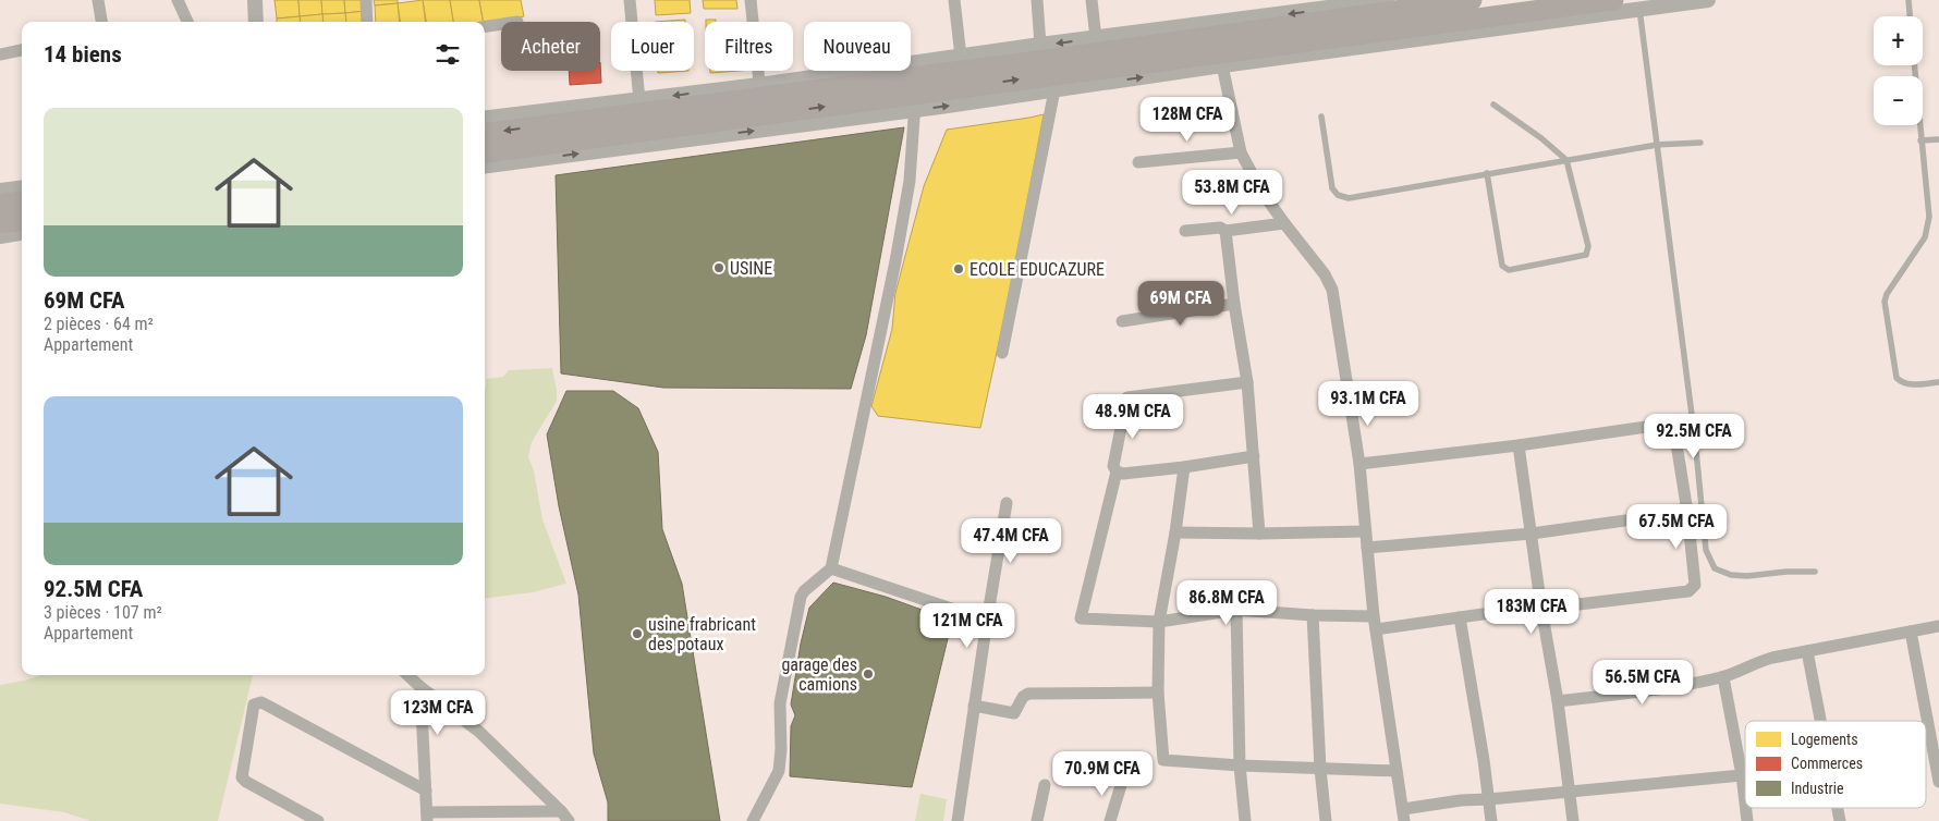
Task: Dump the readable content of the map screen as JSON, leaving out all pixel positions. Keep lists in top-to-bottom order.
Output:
{
  "places": [
    "USINE",
    "ECOLE EDUCAZURE",
    "usine frabricant des potaux",
    "garage des camions"
  ],
  "legend": ["Logements", "Commerces", "Industrie"],
  "page": {
    "map_buttons": ["+", "−"],
    "chip": [
      "Acheter",
      "Louer",
      "Filtres",
      "Nouveau"
    ],
    "heading": "14 biens",
    "list": [
      {
        "name": "69M CFA",
        "note": "2 pièces · 64 m² · Appartement"
      },
      {
        "name": "92.5M CFA",
        "note": "3 pièces · 107 m² · Appartement"
      }
    ],
    "price": [
      "128M CFA",
      "53.8M CFA",
      "69M CFA",
      "93.1M CFA",
      "48.9M CFA",
      "92.5M CFA",
      "67.5M CFA",
      "47.4M CFA",
      "86.8M CFA",
      "183M CFA",
      "121M CFA",
      "56.5M CFA",
      "123M CFA",
      "70.9M CFA"
    ]
  }
}
